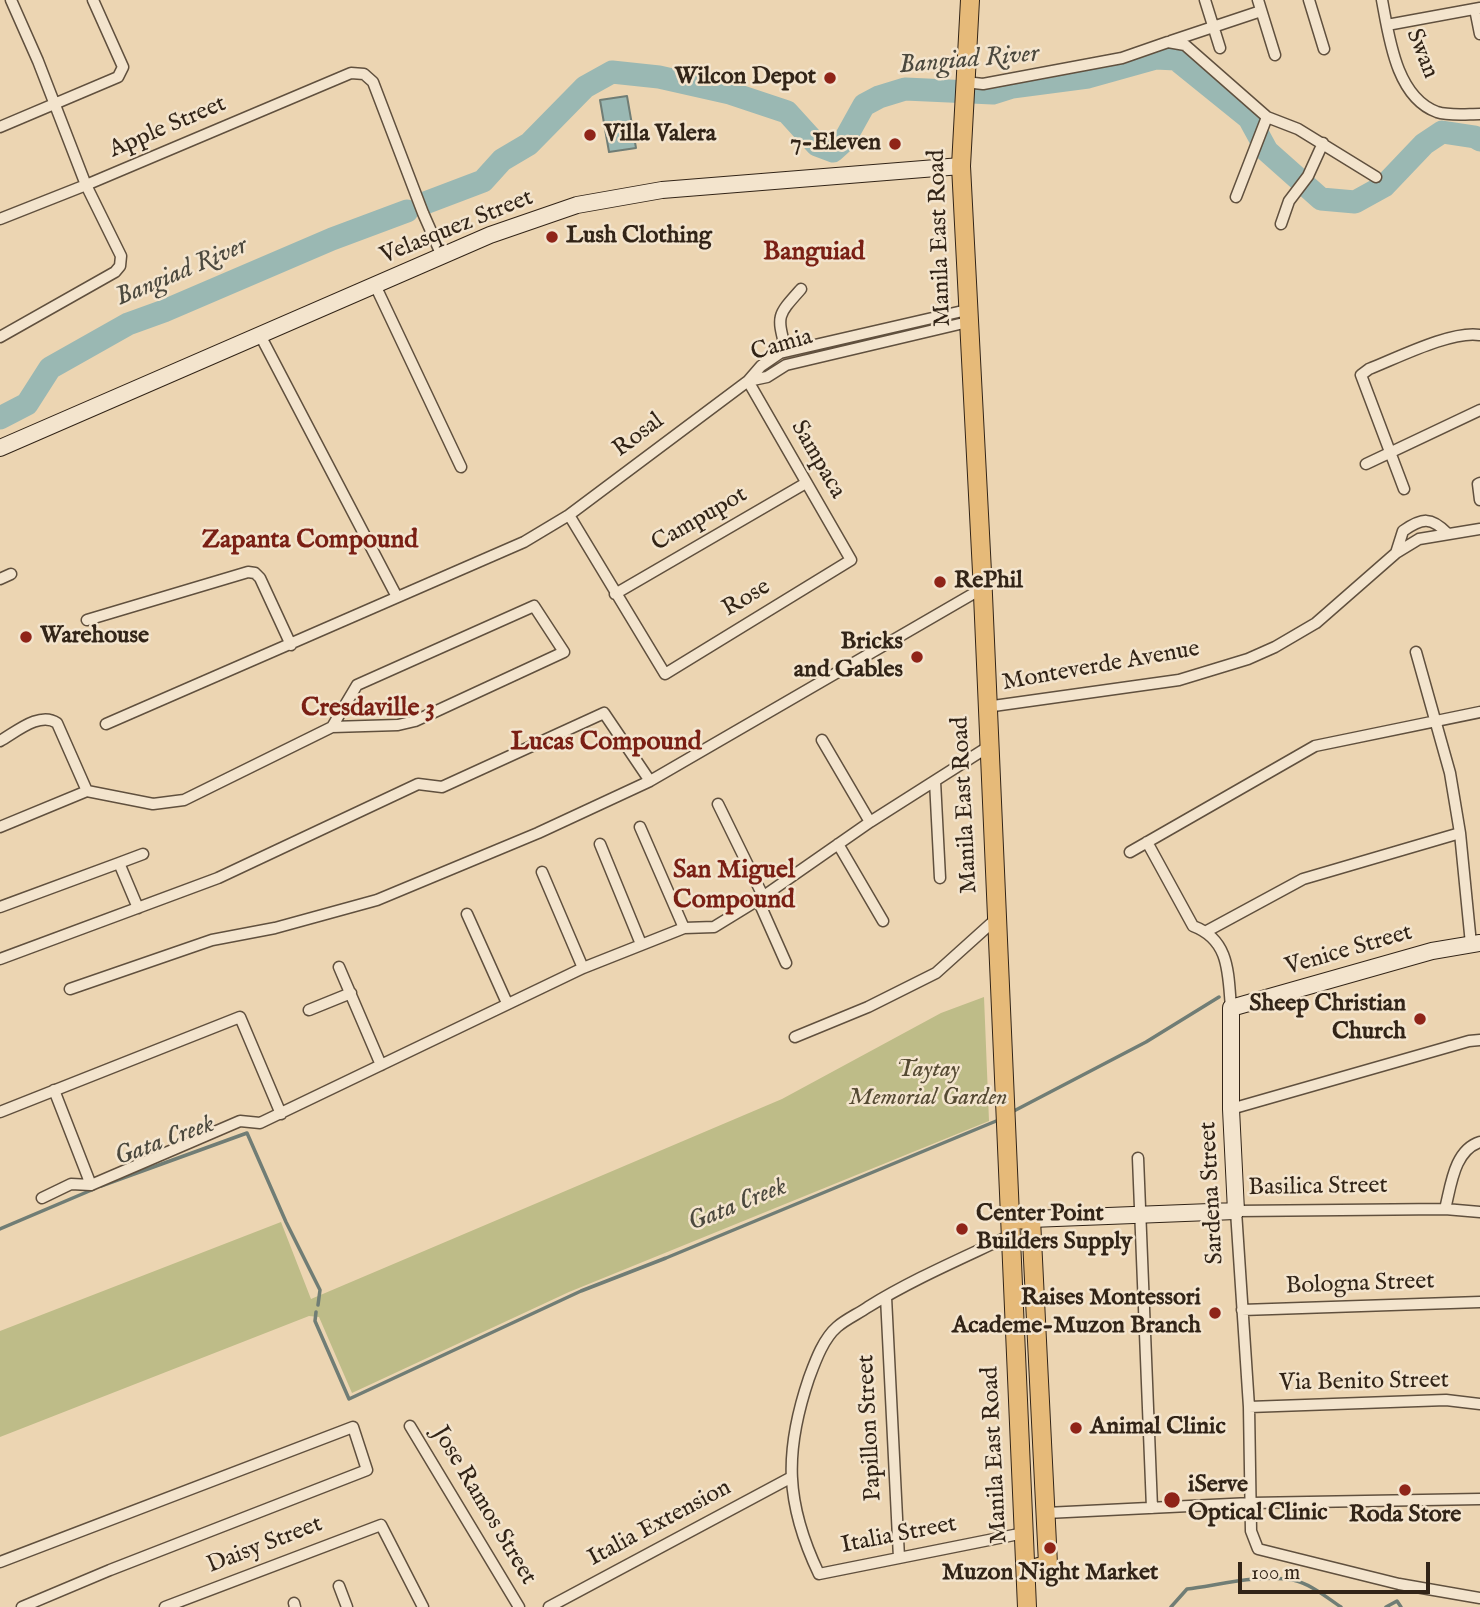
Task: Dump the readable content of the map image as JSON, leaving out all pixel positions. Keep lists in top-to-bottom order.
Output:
{
  "streets": {
    "main road": [
      "Velasquez Street",
      "Manila East Road",
      "Venice Street",
      "Basilica Street",
      "Sardena Street"
    ],
    "street": [
      "Swan",
      "Apple Street",
      "Camia",
      "Rosal",
      "Sampaca",
      "Campupot",
      "Rose",
      "Monteverde Avenue",
      "Bologna Street",
      "Via Benito Street",
      "Papillon Street",
      "Jose Ramos Street",
      "Italia Extension",
      "Italia Street",
      "Daisy Street"
    ]
  },
  "crossings": [
    ["Apple Street", "Velasquez Street"],
    ["Velasquez Street", "Manila East Road"],
    ["Manila East Road", "Camia"],
    ["Manila East Road", "Monteverde Avenue"],
    ["Manila East Road", "Italia Street"],
    ["Camia", "Rosal"],
    ["Camia", "Sampaca"],
    ["Rosal", "Sampaca"],
    ["Sampaca", "Campupot"],
    ["Sampaca", "Rose"],
    ["Campupot", "Rose"],
    ["Venice Street", "Sardena Street"],
    ["Basilica Street", "Sardena Street"],
    ["Sardena Street", "Bologna Street"],
    ["Sardena Street", "Via Benito Street"],
    ["Papillon Street", "Italia Street"],
    ["Italia Extension", "Italia Street"]
  ],
  "districts": [
    "Banguiad",
    "Zapanta Compound",
    "Cresdaville 3",
    "Lucas Compound",
    "San Miguel Compound"
  ],
  "water": ["Bangiad River", "Gata Creek"],
  "parks": ["Taytay Memorial Garden"],
  "places": [
    "Wilcon Depot",
    "Villa Valera",
    "7-Eleven",
    "Lush Clothing",
    "RePhil",
    "Warehouse",
    "Bricks and Gables",
    "Sheep Christian Church",
    "Center Point Builders Supply",
    "Raises Montessori Academe-Muzon Branch",
    "Animal Clinic",
    "Roda Store",
    "iServe Optical Clinic",
    "Muzon Night Market"
  ],
  "scale_bar": "100 m"
}
